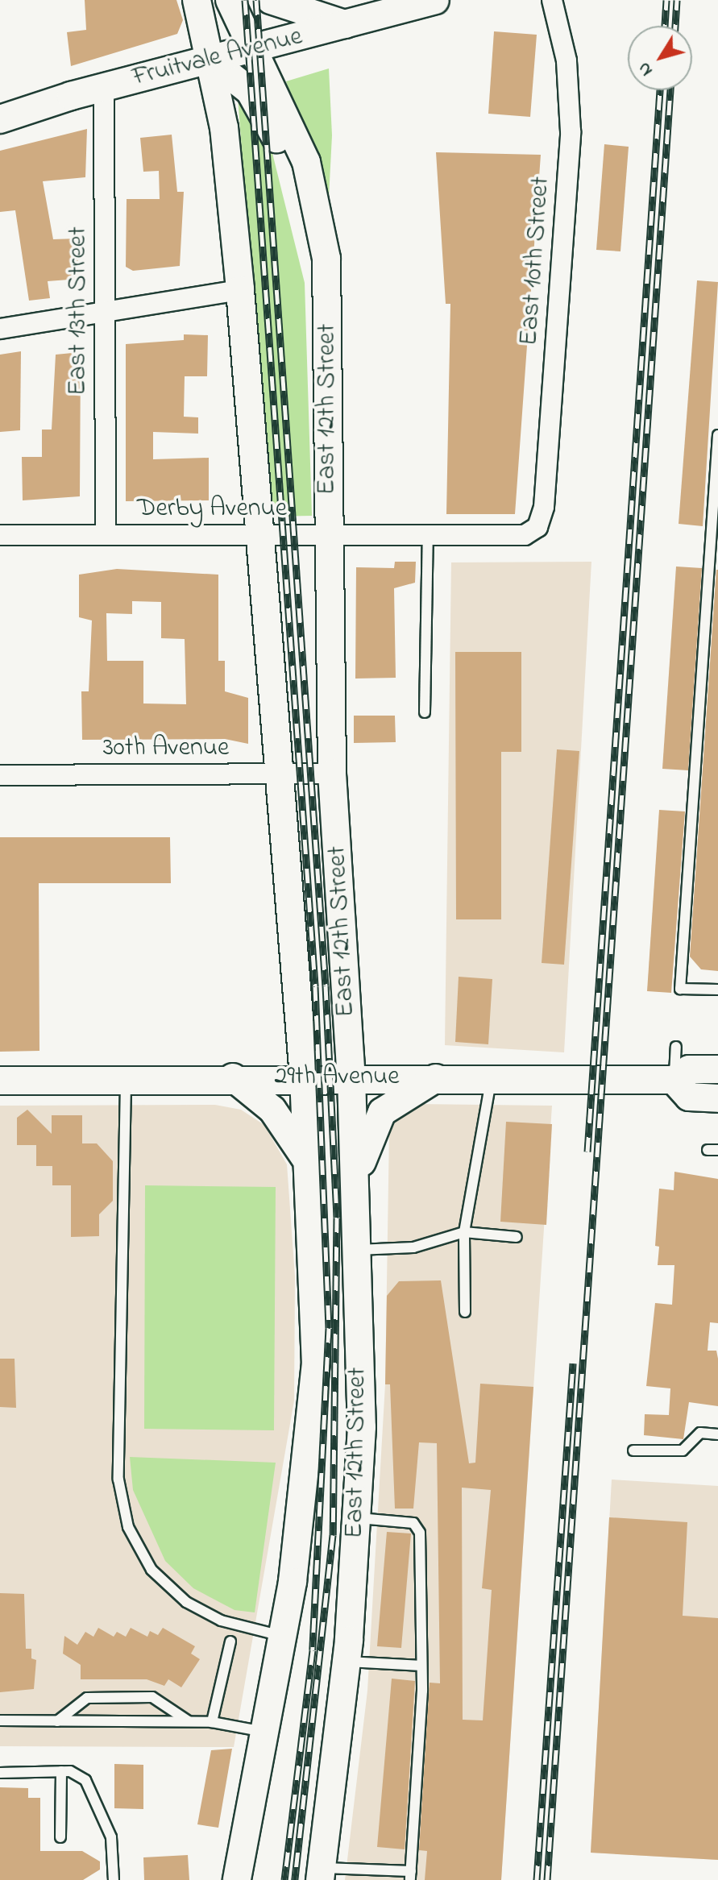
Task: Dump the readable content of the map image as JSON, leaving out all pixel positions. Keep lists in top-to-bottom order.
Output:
{
  "streets": {
    "main road": ["Fruitvale Avenue", "East 12th Street", "29th Avenue"],
    "street": [
      "East 10th Street",
      "East 13th Street",
      "Derby Avenue",
      "30th Avenue"
    ]
  },
  "crossings": [
    ["Fruitvale Avenue", "East 13th Street"],
    ["Fruitvale Avenue", "East 12th Street"],
    ["East 10th Street", "Derby Avenue"],
    ["East 13th Street", "Derby Avenue"],
    ["East 12th Street", "Derby Avenue"],
    ["East 12th Street", "30th Avenue"],
    ["East 12th Street", "29th Avenue"]
  ],
  "north": "bottom left"
}
